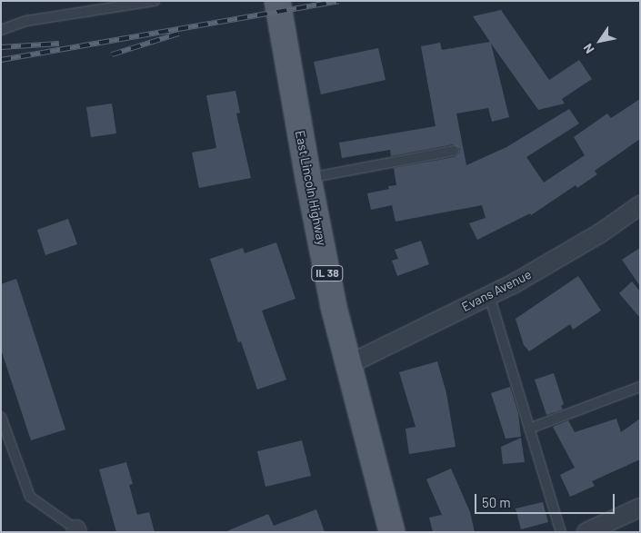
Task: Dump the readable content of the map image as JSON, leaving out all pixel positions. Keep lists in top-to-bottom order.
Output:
{
  "streets": {
    "main road": ["East Lincoln Highway", "IL 38"],
    "street": ["Evans Avenue"]
  },
  "crossings": [
    ["East Lincoln Highway", "Evans Avenue"]
  ],
  "scale_bar": "50 m",
  "north": "bottom left"
}
